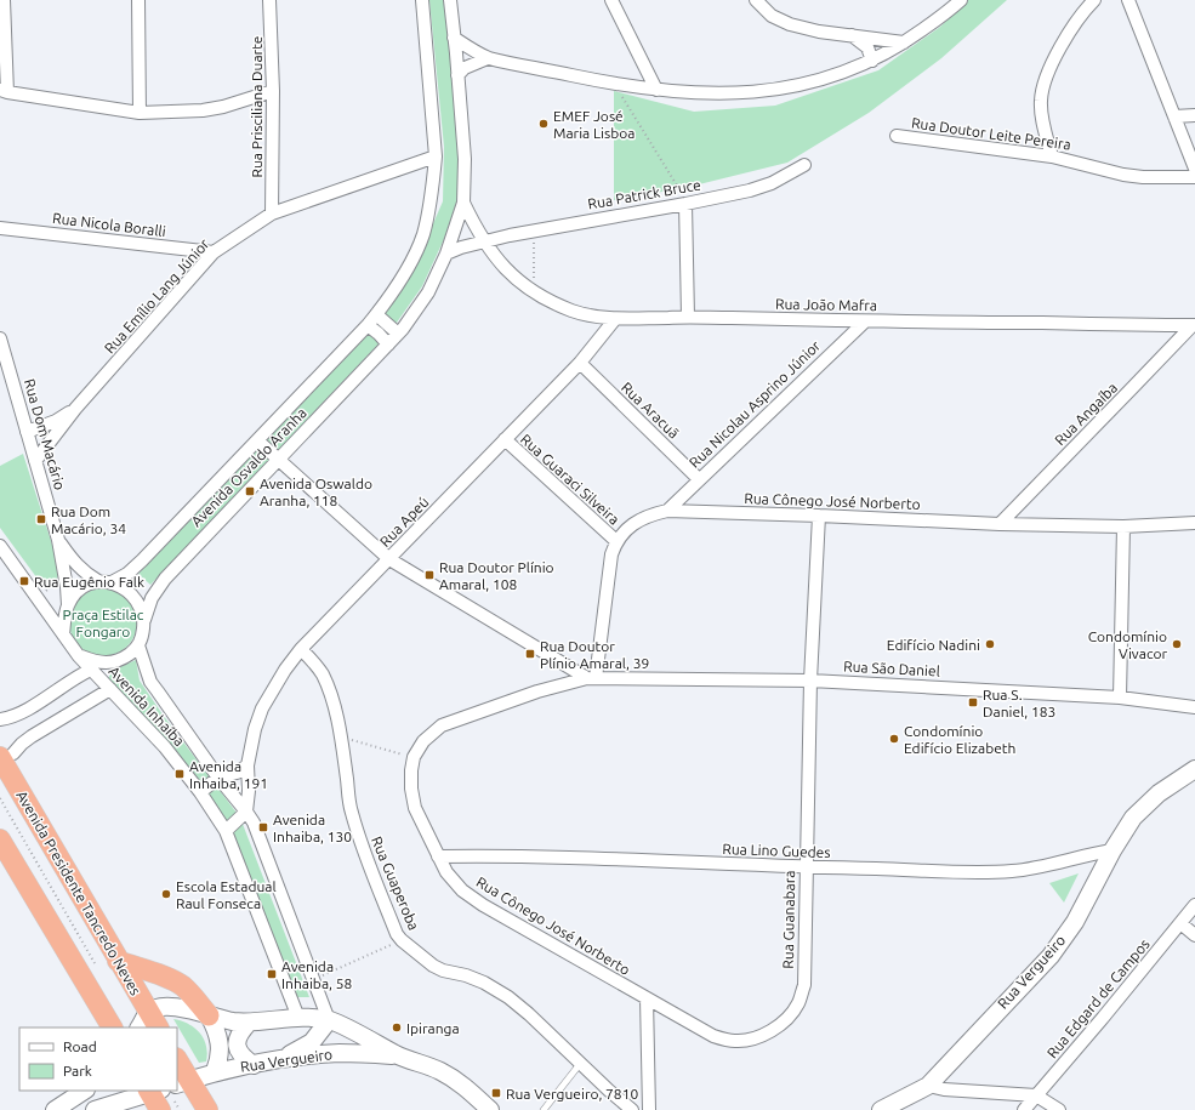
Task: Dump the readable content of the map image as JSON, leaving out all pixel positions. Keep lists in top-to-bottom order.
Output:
{
  "streets": {
    "highway": ["Avenida Presidente Tancredo Neves"],
    "main road": ["Rua Vergueiro"],
    "street": [
      "Rua Prisciliana Duarte",
      "Rua Doutor Leite Pereira",
      "Rua Patrick Bruce",
      "Rua Nicola Boralli",
      "Rua Emílio Lang Júnior",
      "Rua João Mafra",
      "Rua Nicolau Asprino Júnior",
      "Rua Aracuã",
      "Rua Angaíba",
      "Rua Dom Macário",
      "Avenida Osvaldo Aranha",
      "Rua Guaraci Silveira",
      "Rua Cônego José Norberto",
      "Rua Apeú",
      "Rua São Daniel",
      "Avenida Inhaíba",
      "Rua Lino Guedes",
      "Rua Guaperoba",
      "Rua Guanabara",
      "Rua Edgard de Campos"
    ]
  },
  "crossings": [
    ["Rua Prisciliana Duarte", "Rua Emílio Lang Júnior"],
    ["Rua Patrick Bruce", "Rua João Mafra"],
    ["Rua Nicola Boralli", "Rua Emílio Lang Júnior"],
    ["Rua Emílio Lang Júnior", "Rua Dom Macário"],
    ["Rua Emílio Lang Júnior", "Avenida Osvaldo Aranha"],
    ["Rua João Mafra", "Rua Nicolau Asprino Júnior"],
    ["Rua João Mafra", "Rua Angaíba"],
    ["Rua João Mafra", "Avenida Osvaldo Aranha"],
    ["Rua João Mafra", "Rua Apeú"],
    ["Rua Nicolau Asprino Júnior", "Rua Aracuã"],
    ["Rua Nicolau Asprino Júnior", "Rua Cônego José Norberto"],
    ["Rua Aracuã", "Rua Apeú"],
    ["Rua Angaíba", "Rua Cônego José Norberto"],
    ["Rua Dom Macário", "Avenida Osvaldo Aranha"],
    ["Rua Dom Macário", "Avenida Inhaíba"],
    ["Avenida Osvaldo Aranha", "Avenida Inhaíba"],
    ["Rua Guaraci Silveira", "Rua Cônego José Norberto"],
    ["Rua Guaraci Silveira", "Rua Apeú"],
    ["Rua Cônego José Norberto", "Rua São Daniel"],
    ["Rua Cônego José Norberto", "Rua Lino Guedes"],
    ["Rua Cônego José Norberto", "Rua Guanabara"],
    ["Rua Apeú", "Avenida Inhaíba"],
    ["Rua Apeú", "Rua Guaperoba"],
    ["Rua São Daniel", "Rua Guanabara"],
    ["Avenida Inhaíba", "Rua Vergueiro"],
    ["Rua Lino Guedes", "Rua Guanabara"],
    ["Rua Lino Guedes", "Rua Vergueiro"],
    ["Avenida Presidente Tancredo Neves", "Rua Vergueiro"]
  ],
  "parks": ["Praça Estilac Fongaro"],
  "places": {
    "other": [
      "EMEF José Maria Lisboa",
      "Edifício Nadini",
      "Condomínio Vivacor",
      "Condomínio Edifício Elizabeth",
      "Escola Estadual Raul Fonseca",
      "Ipiranga"
    ],
    "transit": [
      "Avenida Oswaldo Aranha, 118",
      "Rua Dom Macário, 34",
      "Rua Doutor Plínio Amaral, 108",
      "Rua Eugênio Falk",
      "Rua Doutor Plínio Amaral, 39",
      "Rua S. Daniel, 183",
      "Avenida Inhaiba, 191",
      "Avenida Inhaiba, 130",
      "Avenida Inhaiba, 58",
      "Rua Vergueiro, 7810"
    ]
  },
  "legend": ["Road", "Park"]
}
